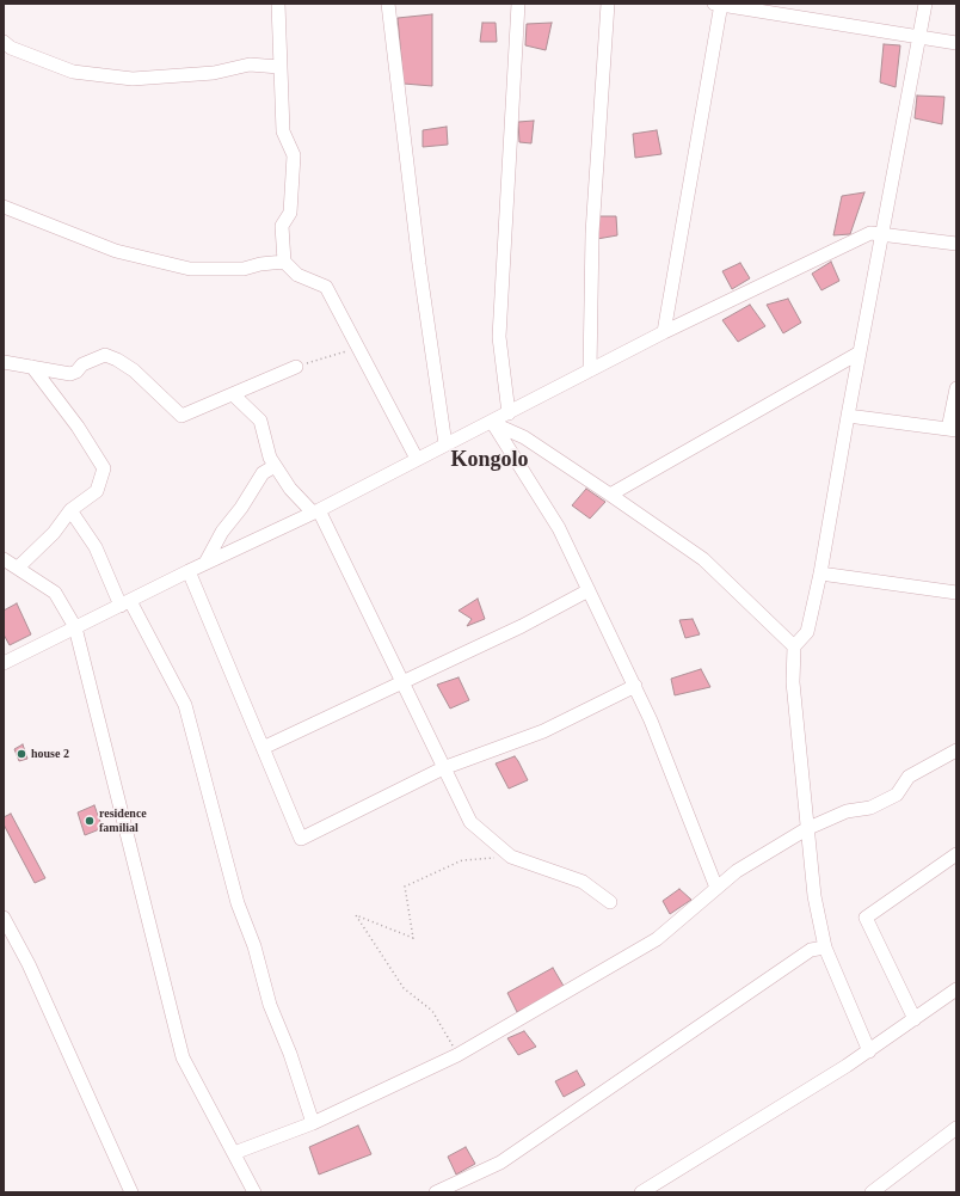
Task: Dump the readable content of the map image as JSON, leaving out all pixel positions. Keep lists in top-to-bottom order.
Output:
{
  "districts": ["Kongolo"],
  "places": ["house 2", "residence familial"]
}
